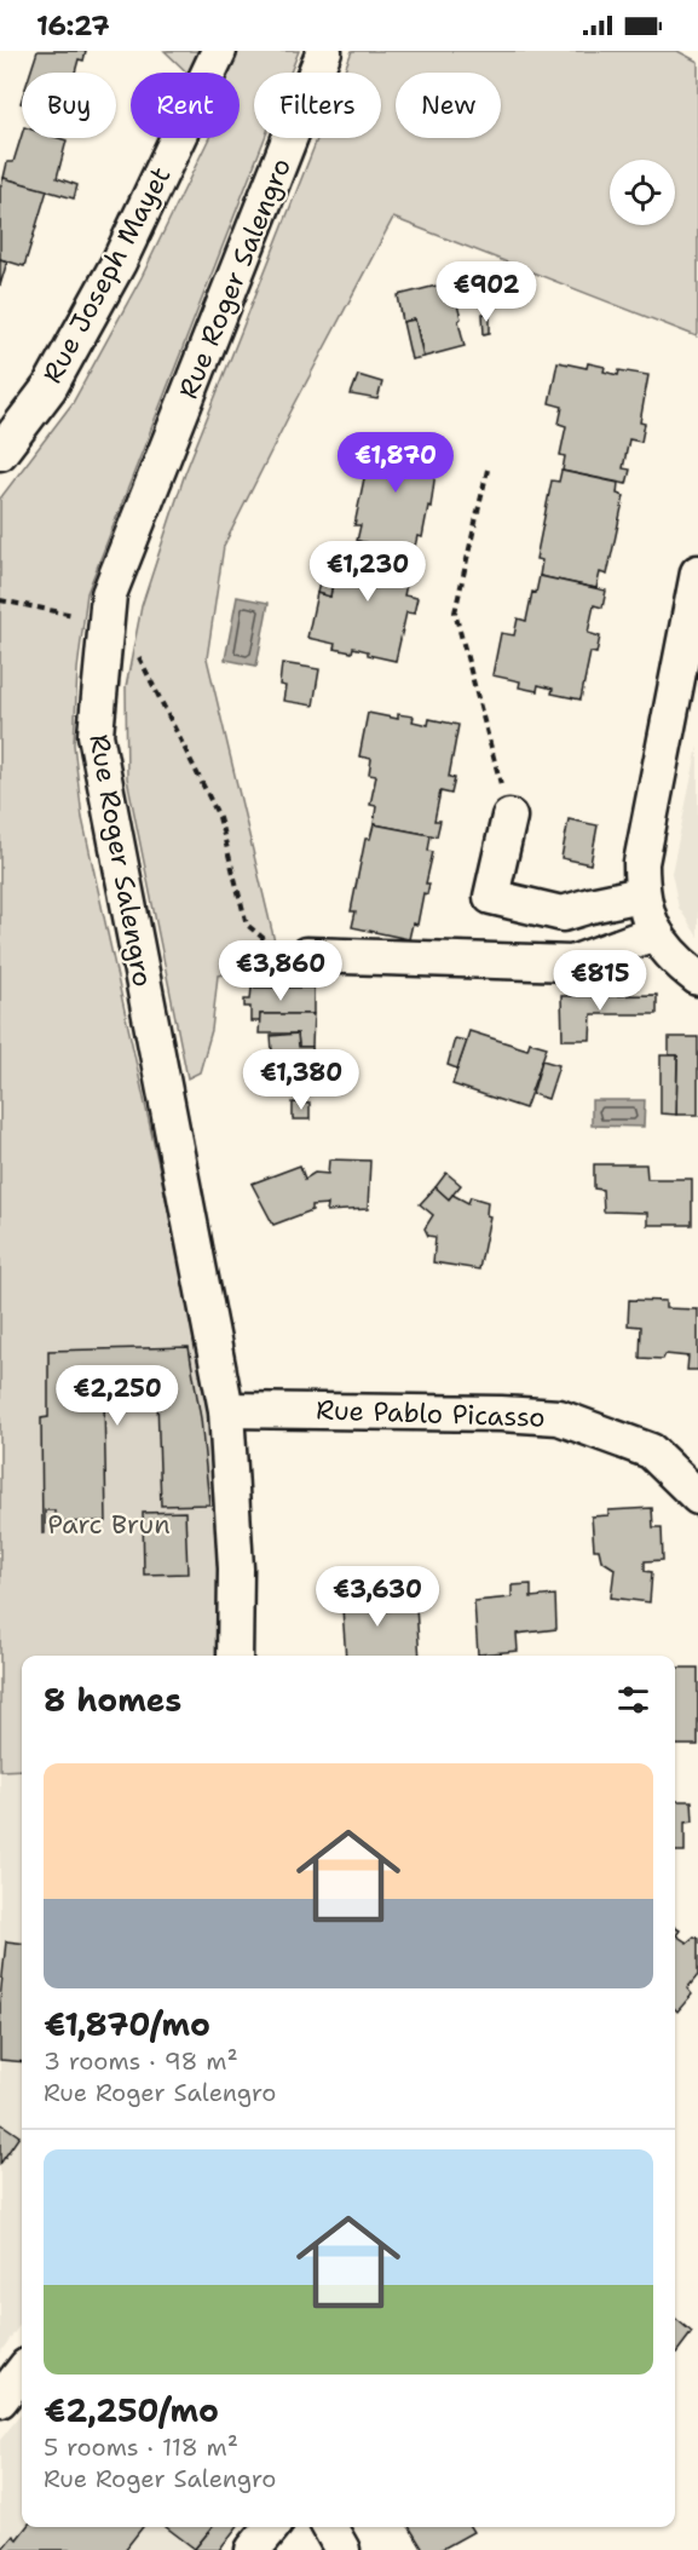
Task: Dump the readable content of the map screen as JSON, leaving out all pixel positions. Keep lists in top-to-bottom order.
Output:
{
  "streets": {
    "street": ["Rue Joseph Mayet", "Rue Roger Salengro", "Rue Pablo Picasso"]
  },
  "crossings": [
    ["Rue Roger Salengro", "Rue Pablo Picasso"]
  ],
  "parks": ["Parc Brun"],
  "page": {
    "status": "16:27",
    "chip": [
      "Buy",
      "Rent",
      "Filters",
      "New"
    ],
    "price": [
      "€902",
      "€1,870",
      "€1,230",
      "€3,860",
      "€815",
      "€1,380",
      "€2,250",
      "€3,630"
    ],
    "heading": "8 homes",
    "list": [
      {
        "name": "€1,870/mo",
        "note": "3 rooms · 98 m² · Rue Roger Salengro"
      },
      {
        "name": "€2,250/mo",
        "note": "5 rooms · 118 m² · Rue Roger Salengro"
      }
    ]
  }
}
